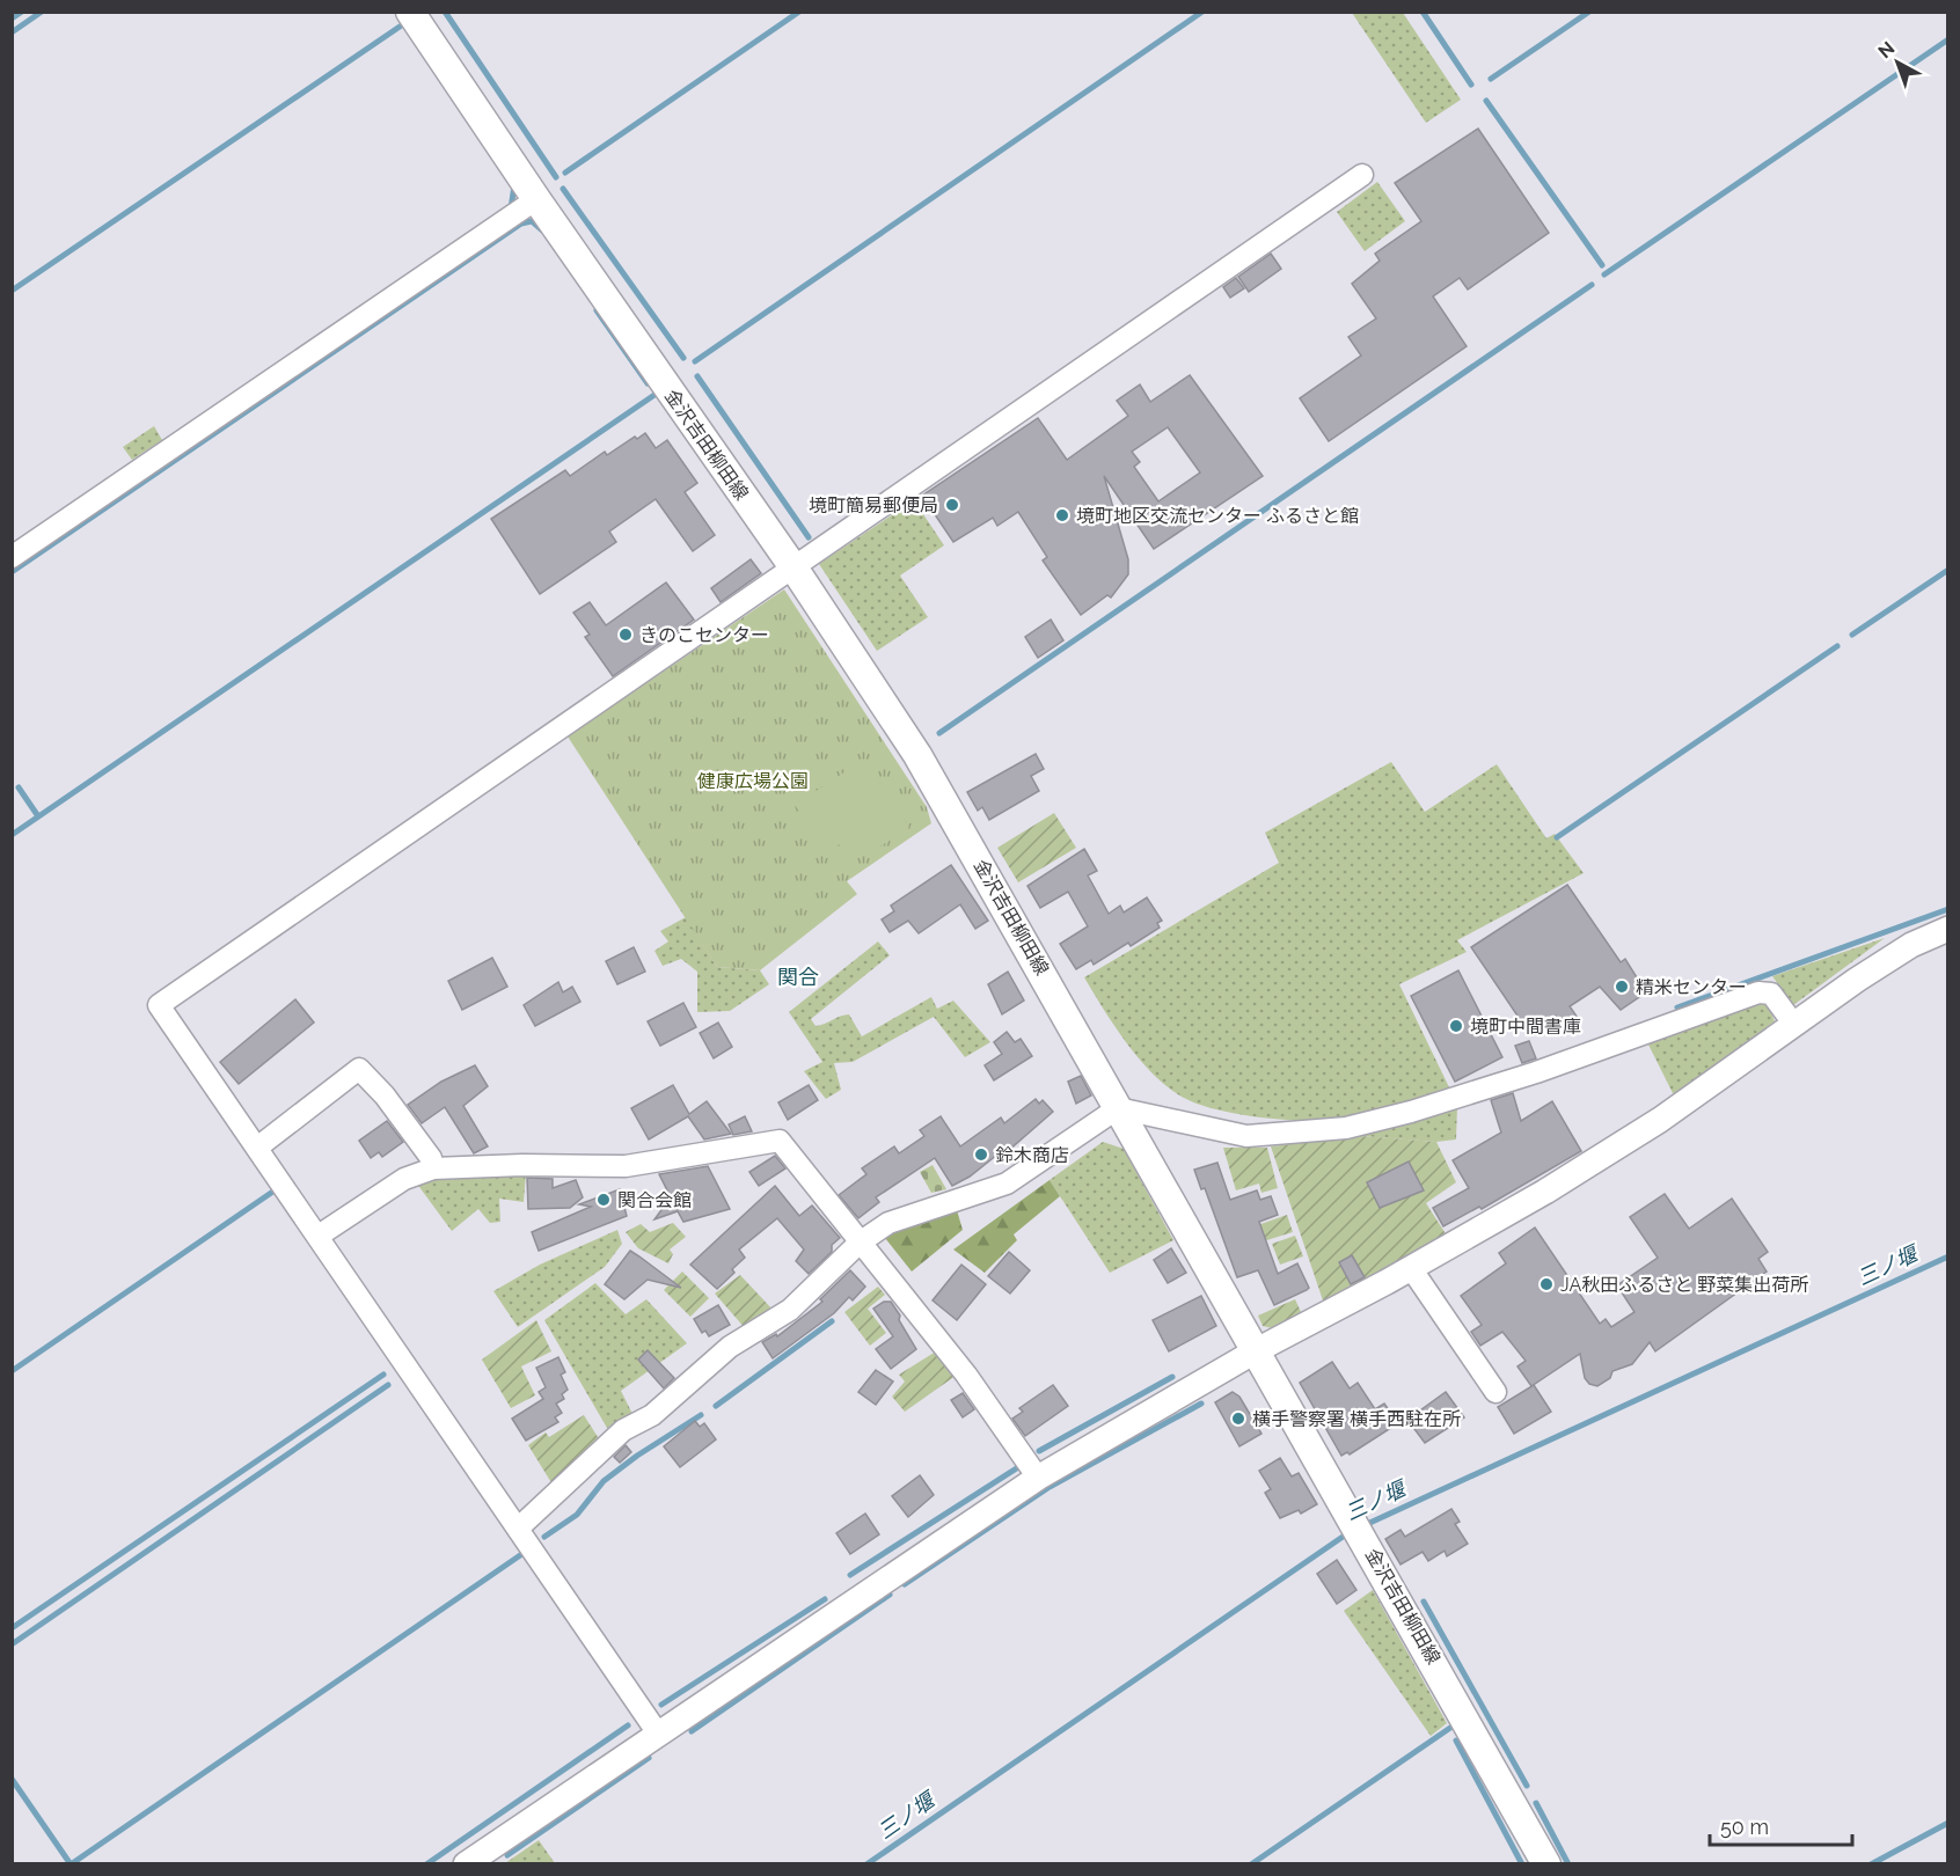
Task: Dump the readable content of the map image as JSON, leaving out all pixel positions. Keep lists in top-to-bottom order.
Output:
{
  "streets": {
    "main road": ["金沢吉田柳田線"]
  },
  "districts": ["関合"],
  "water": ["三ノ堰"],
  "parks": ["健康広場公園"],
  "places": [
    "境町簡易郵便局",
    "境町地区交流センター ふるさと館",
    "きのこセンター",
    "精米センター",
    "境町中間書庫",
    "鈴木商店",
    "関合会館",
    "JA秋田ふるさと 野菜集出荷所",
    "横手警察署 横手西駐在所"
  ],
  "scale_bar": "50 m",
  "north": "top left"
}
